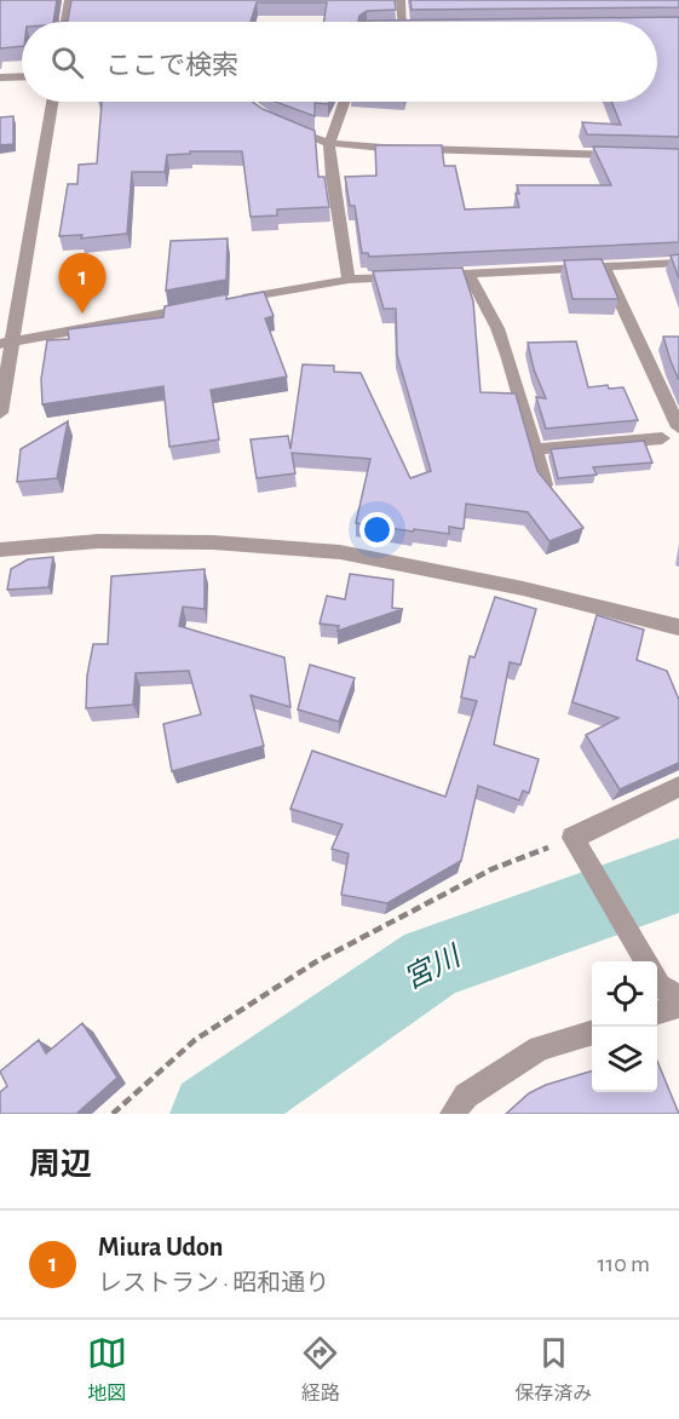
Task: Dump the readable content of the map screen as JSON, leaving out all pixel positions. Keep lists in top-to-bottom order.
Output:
{
  "water": ["宮川"],
  "page": {
    "search": "ここで検索",
    "pins": "1",
    "heading": "周辺",
    "list": [
      {
        "mark": "1",
        "name": "Miura Udon",
        "note": "レストラン · 昭和通り",
        "value": "110 m"
      }
    ],
    "nav": ["地図", "経路", "保存済み"]
  }
}
